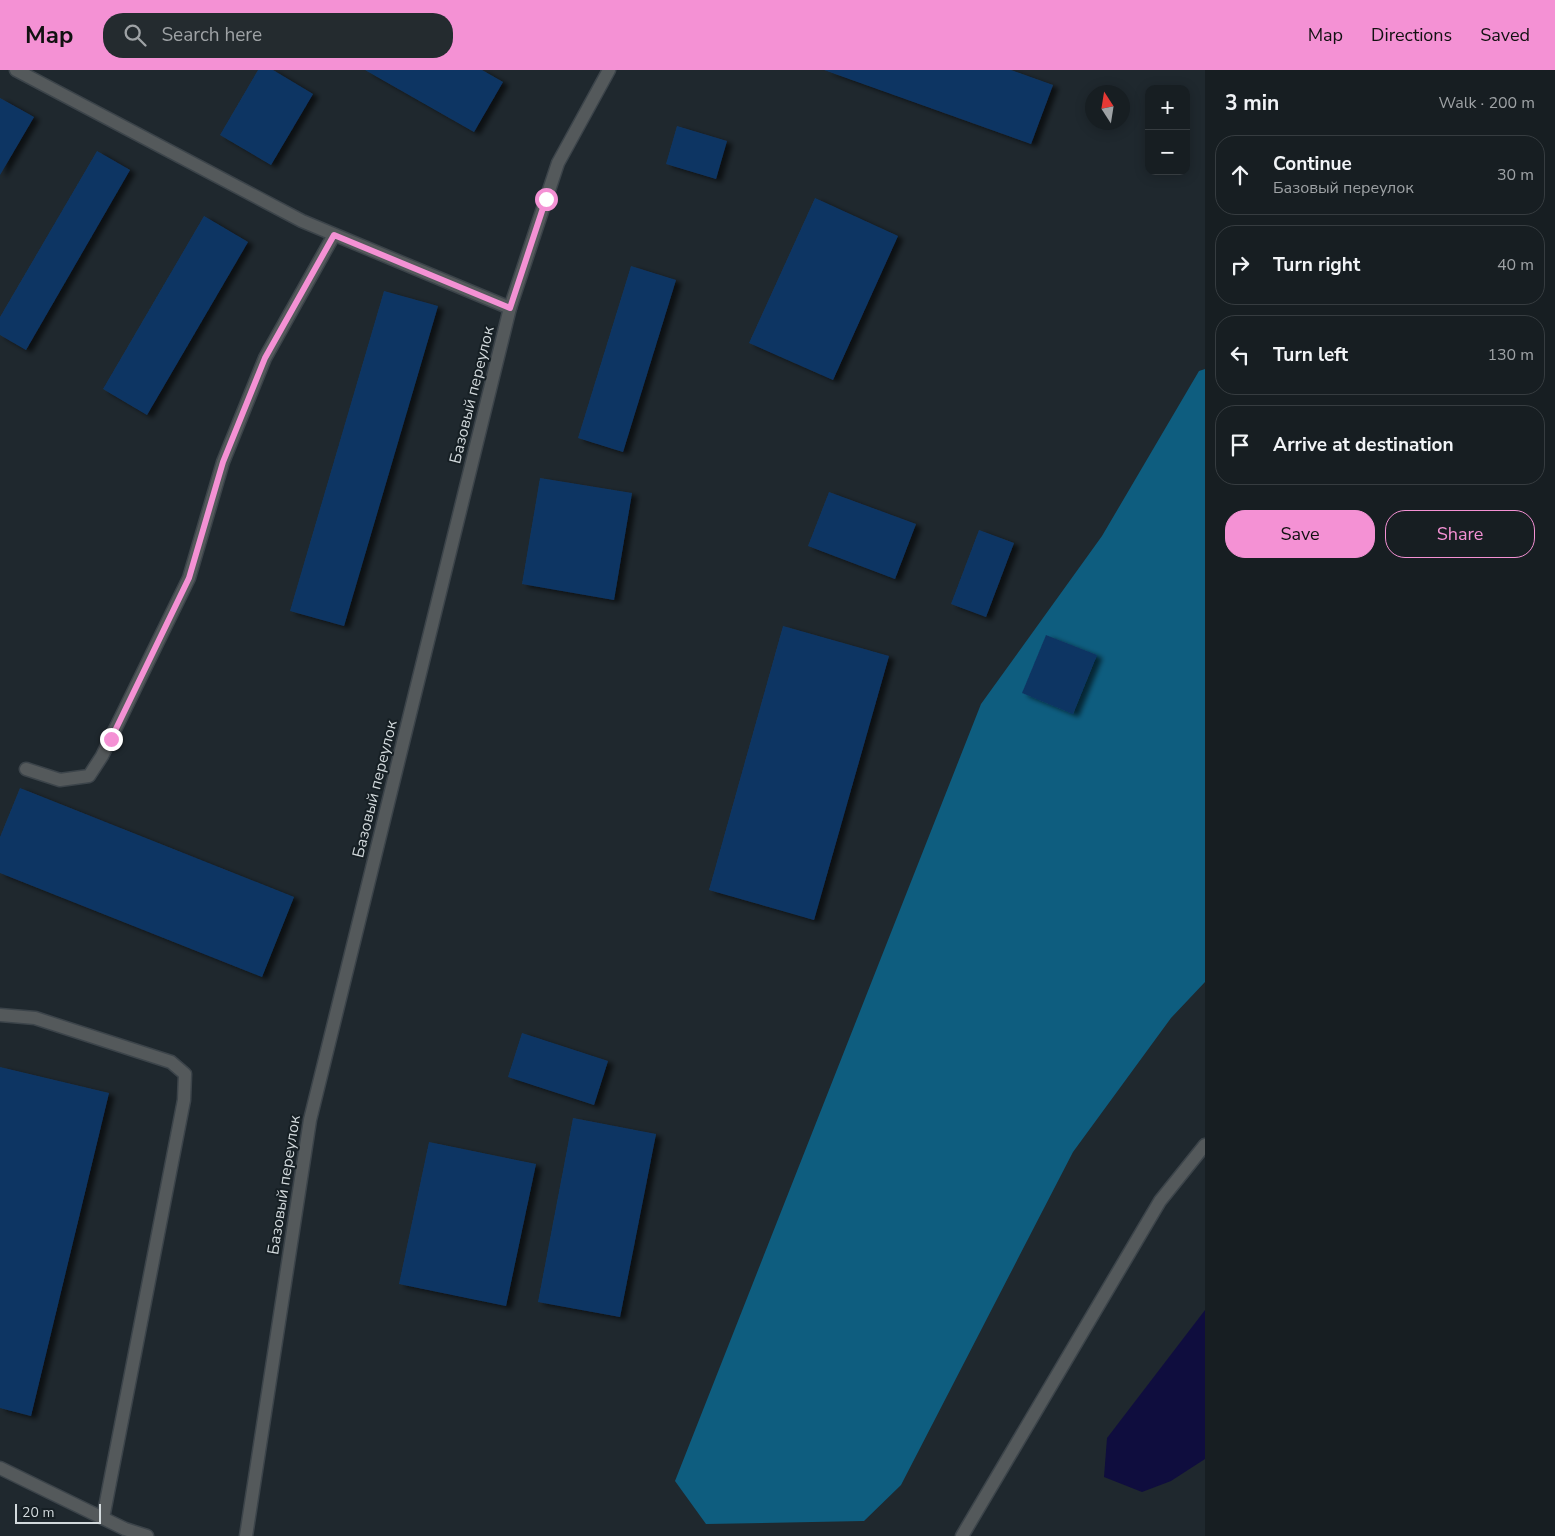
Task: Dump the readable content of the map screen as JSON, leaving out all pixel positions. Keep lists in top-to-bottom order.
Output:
{
  "streets": {
    "street": ["Базовый переулок"]
  },
  "scale_bar": "20 m",
  "north": "top",
  "page": {
    "header": "Map",
    "search": "Search here",
    "nav": ["Map", "Directions", "Saved"],
    "heading": ["3 min", "Walk · 200 m"],
    "map_buttons": ["+", "−"],
    "list": [
      ["Continue", "Базовый переулок", "30 m"],
      ["Turn right", "40 m"],
      ["Turn left", "130 m"],
      "Arrive at destination"
    ],
    "buttons": ["Save", "Share"],
    "scale": "20 m"
  }
}
